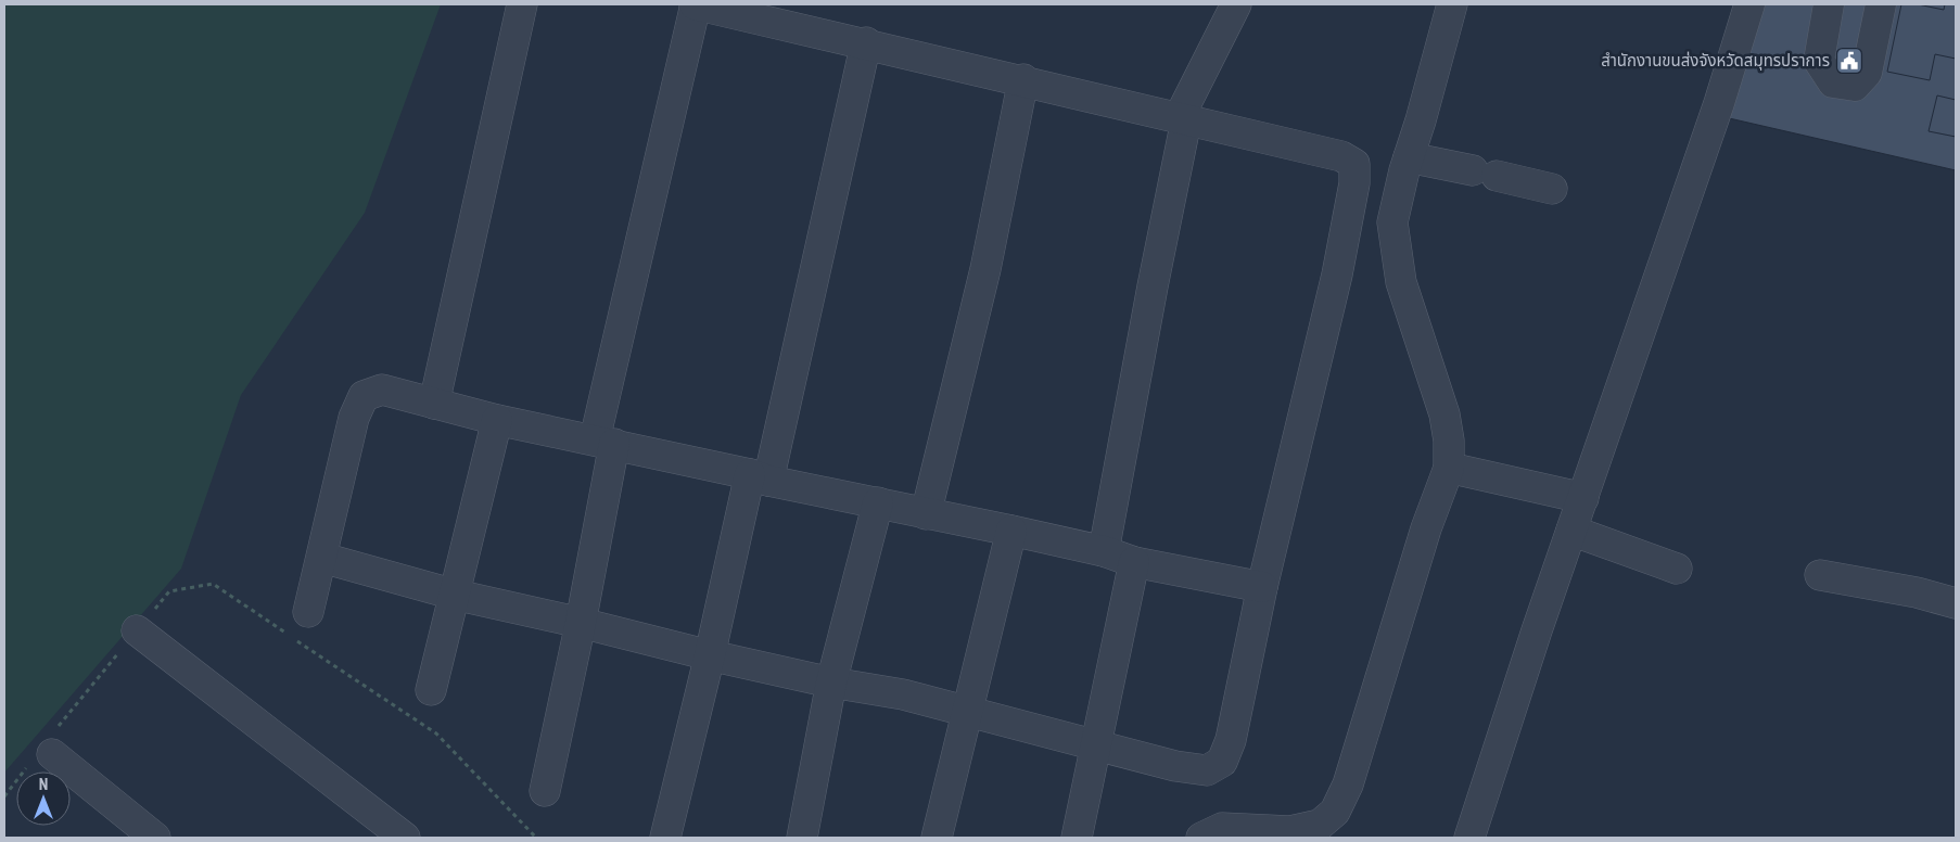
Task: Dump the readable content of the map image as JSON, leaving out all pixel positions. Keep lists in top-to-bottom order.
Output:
{
  "places": {
    "public building": ["สำนักงานขนส่งจังหวัดสมุทรปราการ"]
  },
  "north": "top"
}
